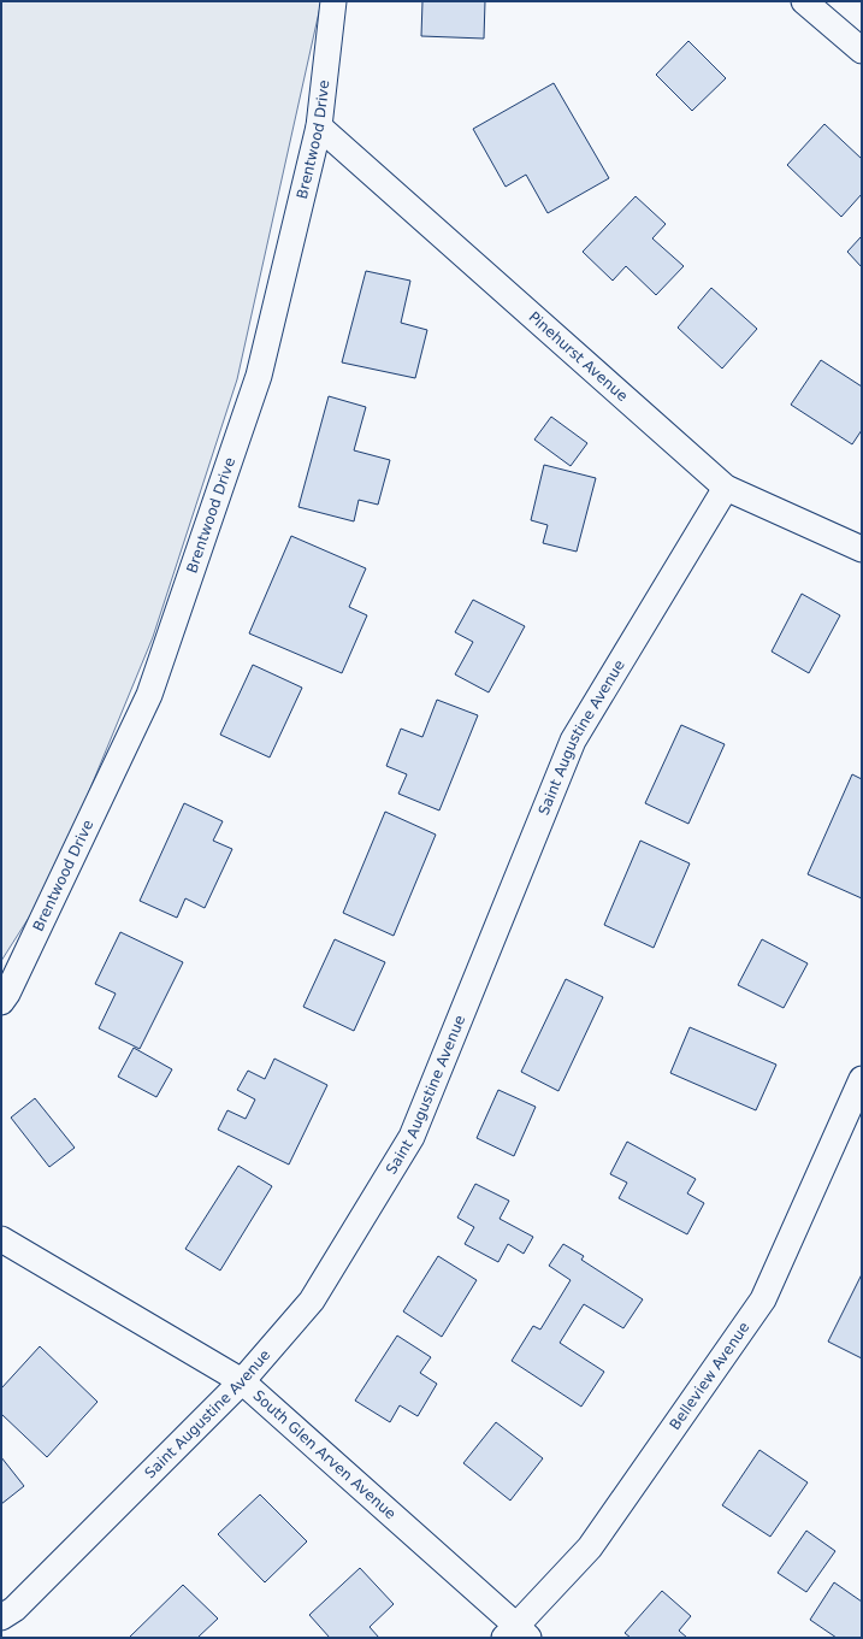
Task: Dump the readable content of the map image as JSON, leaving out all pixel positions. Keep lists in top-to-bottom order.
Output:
{
  "streets": {
    "street": [
      "Brentwood Drive",
      "Pinehurst Avenue",
      "Saint Augustine Avenue",
      "Belleview Avenue",
      "South Glen Arven Avenue"
    ]
  },
  "crossings": [
    ["Brentwood Drive", "Pinehurst Avenue"],
    ["Pinehurst Avenue", "Saint Augustine Avenue"],
    ["Saint Augustine Avenue", "South Glen Arven Avenue"],
    ["Belleview Avenue", "South Glen Arven Avenue"]
  ]
}
